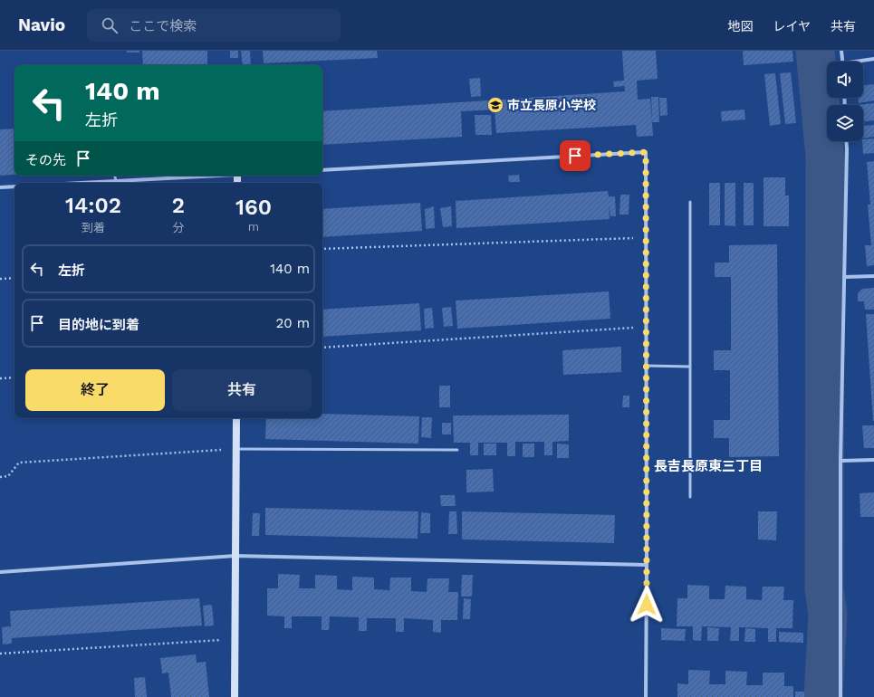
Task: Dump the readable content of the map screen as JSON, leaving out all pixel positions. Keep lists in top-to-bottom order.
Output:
{
  "districts": ["長吉長原東三丁目"],
  "places": {
    "school or university": ["市立長原小学校"]
  },
  "page": {
    "header": "Navio",
    "search": "ここで検索",
    "nav": ["地図", "レイヤ", "共有"],
    "turn": ["140 m", "左折"],
    "then": "その先",
    "eta": [
      "14:02",
      "到着",
      "2",
      "分",
      "160",
      "m"
    ],
    "list": [
      {
        "name": "左折",
        "value": "140 m"
      },
      {
        "name": "目的地に到着",
        "value": "20 m"
      }
    ],
    "buttons": ["終了", "共有"]
  }
}
